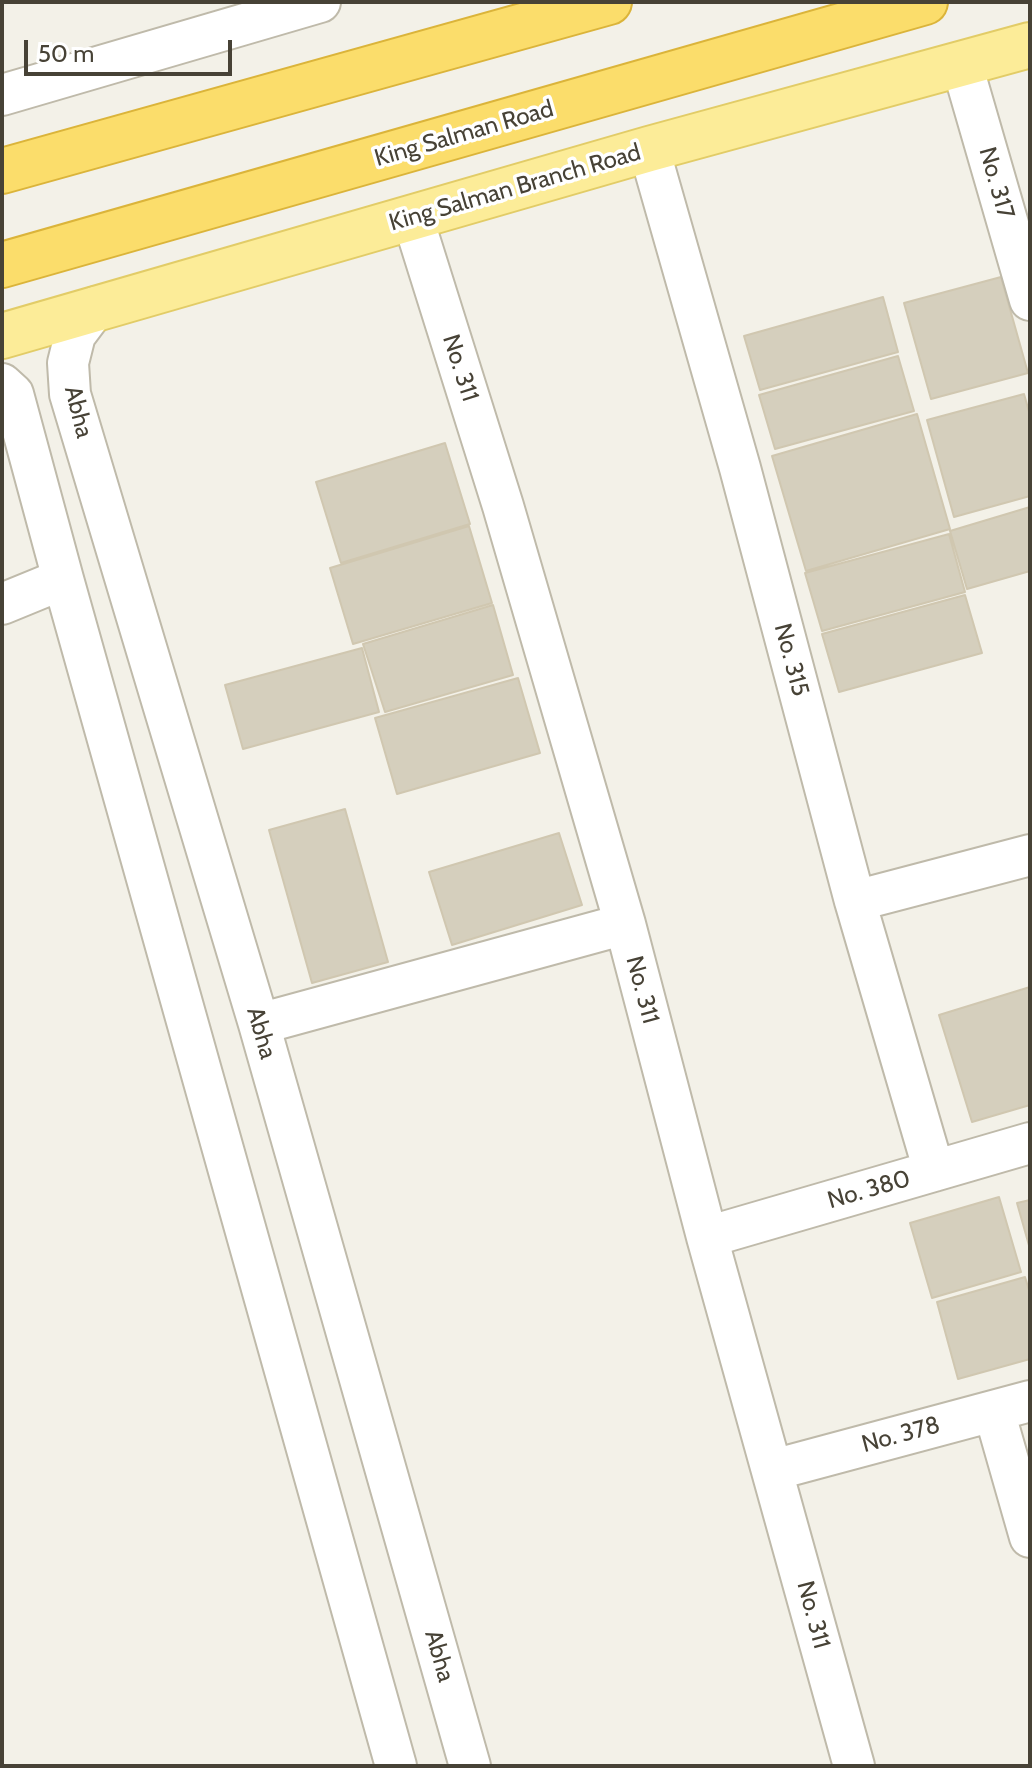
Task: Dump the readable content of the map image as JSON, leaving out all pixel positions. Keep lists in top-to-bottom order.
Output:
{
  "streets": {
    "highway": ["King Salman Road"],
    "main road": ["King Salman Branch Road"],
    "street": [
      "No. 317",
      "No. 311",
      "Abha",
      "No. 315",
      "No. 380",
      "No. 378"
    ]
  },
  "crossings": [
    ["No. 317", "King Salman Branch Road"],
    ["King Salman Branch Road", "No. 311"],
    ["King Salman Branch Road", "Abha"],
    ["King Salman Branch Road", "No. 315"],
    ["No. 311", "No. 380"],
    ["No. 311", "No. 378"],
    ["No. 315", "No. 380"]
  ],
  "scale_bar": "50 m"
}
